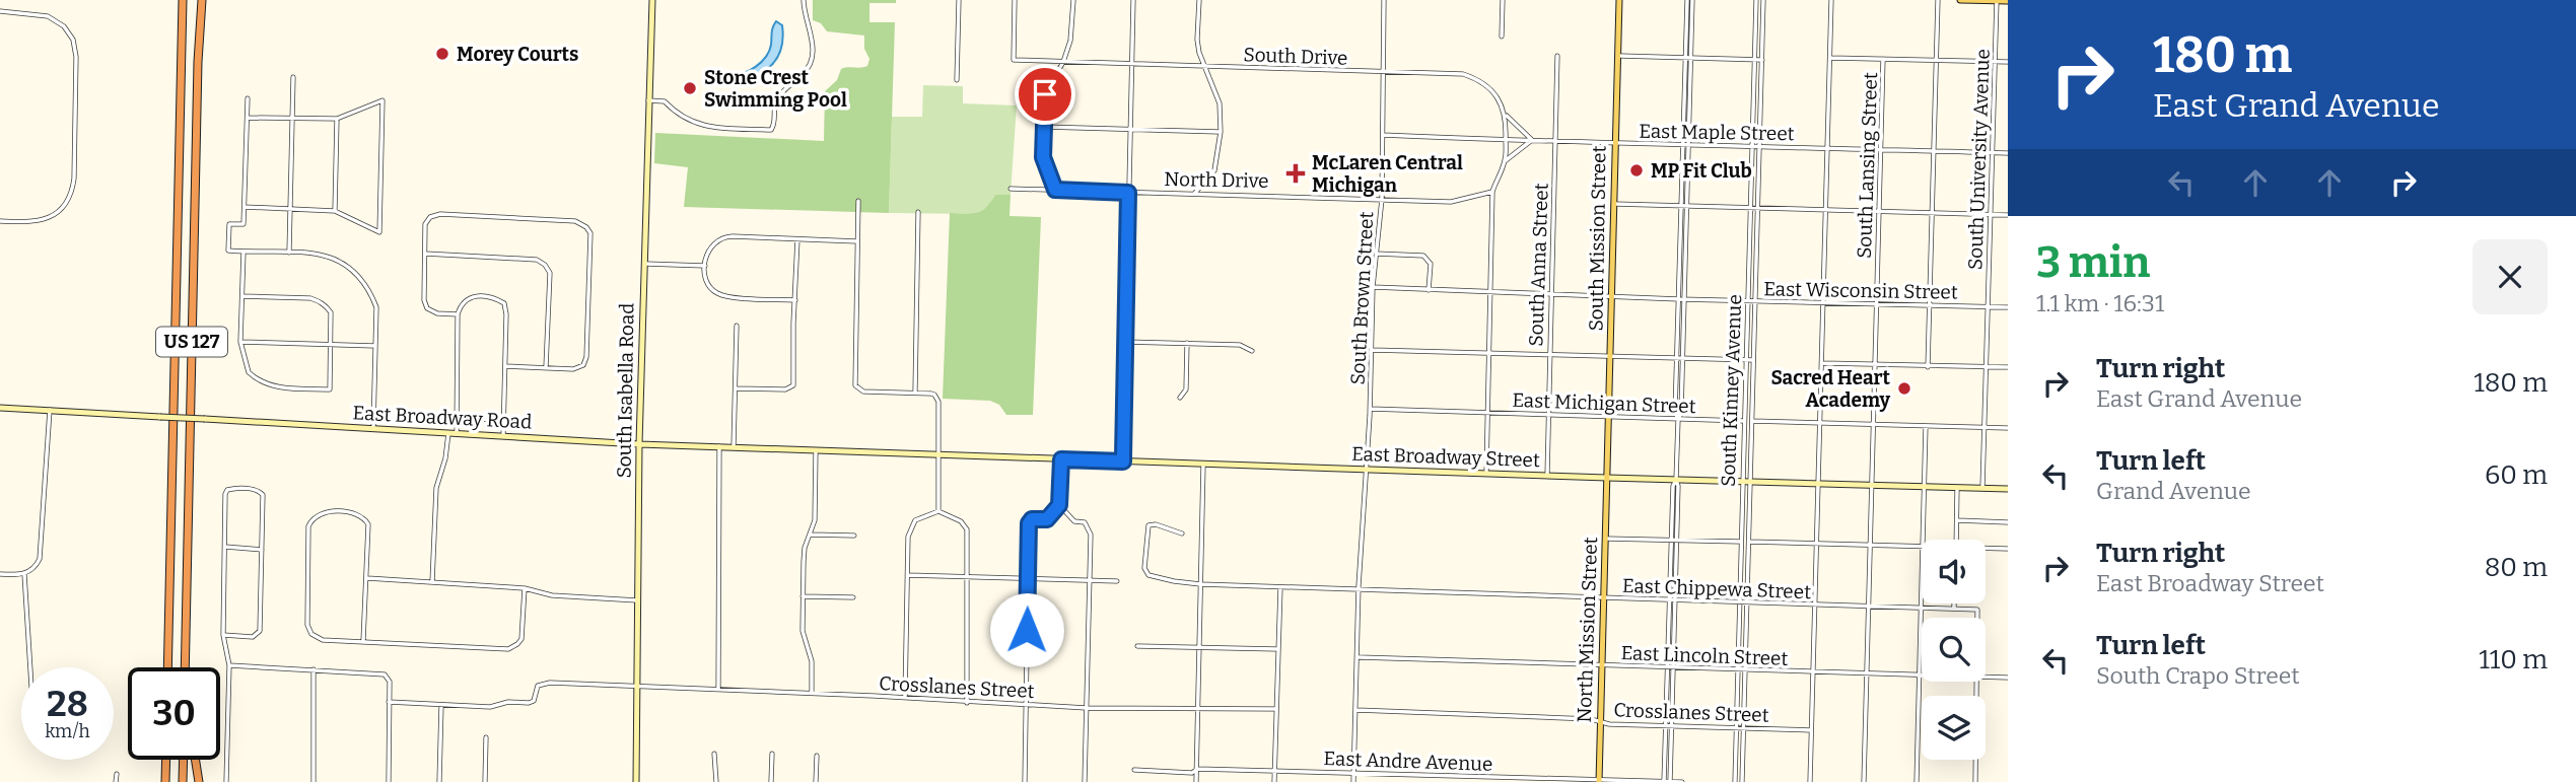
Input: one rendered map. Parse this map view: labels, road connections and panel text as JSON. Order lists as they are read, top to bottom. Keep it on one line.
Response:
{"streets":{"highway":["US 127"],"main road":["South Mission Street","North Mission Street"],"street":["South Drive","East Maple Street","South University Avenue","South Lansing Street","North Drive","South Anna Street","East Wisconsin Street","South Brown Street","South Isabella Road","South Kinney Avenue","East Michigan Street","East Broadway Road","East Broadway Street","East Chippewa Street","East Lincoln Street","Crosslanes Street","East Andre Avenue"]},"crossings":[["South Drive","East Maple Street"],["South Drive","South Brown Street"],["East Maple Street","South University Avenue"],["East Maple Street","South Lansing Street"],["East Maple Street","South Mission Street"],["East Maple Street","South Anna Street"],["East Maple Street","South Brown Street"],["East Maple Street","South Kinney Avenue"],["South University Avenue","East Wisconsin Street"],["South University Avenue","East Michigan Street"],["South University Avenue","East Broadway Street"],["South Lansing Street","East Wisconsin Street"],["South Lansing Street","East Michigan Street"],["South Lansing Street","East Broadway Street"],["South Lansing Street","East Chippewa Street"],["South Lansing Street","East Lincoln Street"],["North Drive","South Brown Street"],["South Mission Street","East Wisconsin Street"],["South Mission Street","East Michigan Street"],["South Mission Street","East Broadway Street"],["South Mission Street","North Mission Street"],["South Anna Street","East Wisconsin Street"],["South Anna Street","East Michigan Street"],["South Anna Street","East Broadway Street"],["East Wisconsin Street","South Brown Street"],["East Wisconsin Street","South Kinney Avenue"],["South Brown Street","East Michigan Street"],["South Brown Street","East Broadway Street"],["South Brown Street","East Chippewa Street"],["South Brown Street","East Lincoln Street"],["South Brown Street","Crosslanes Street"],["South Brown Street","East Andre Avenue"],["South Isabella Road","East Broadway Road"],["South Isabella Road","Crosslanes Street"],["South Kinney Avenue","East Michigan Street"],["South Kinney Avenue","East Broadway Street"],["South Kinney Avenue","East Chippewa Street"],["South Kinney Avenue","East Lincoln Street"],["South Kinney Avenue","Crosslanes Street"],["East Broadway Road","East Broadway Street"],["East Broadway Street","North Mission Street"],["East Chippewa Street","North Mission Street"],["North Mission Street","East Lincoln Street"],["North Mission Street","Crosslanes Street"],["North Mission Street","East Andre Avenue"]],"places":{"other":["Morey Courts","Stone Crest Swimming Pool","MP Fit Club","Sacred Heart Academy"],"health":["McLaren Central Michigan"]},"page":{"turn":["180 m","East Grand Avenue"],"heading":["3 min","1.1 km · 16:31"],"list":[{"name":"Turn right","note":"East Grand Avenue","value":"180 m"},{"name":"Turn left","note":"Grand Avenue","value":"60 m"},{"name":"Turn right","note":"East Broadway Street","value":"80 m"},{"name":"Turn left","note":"South Crapo Street","value":"110 m"}],"speed":"28 km/h","limit":"30"}}
